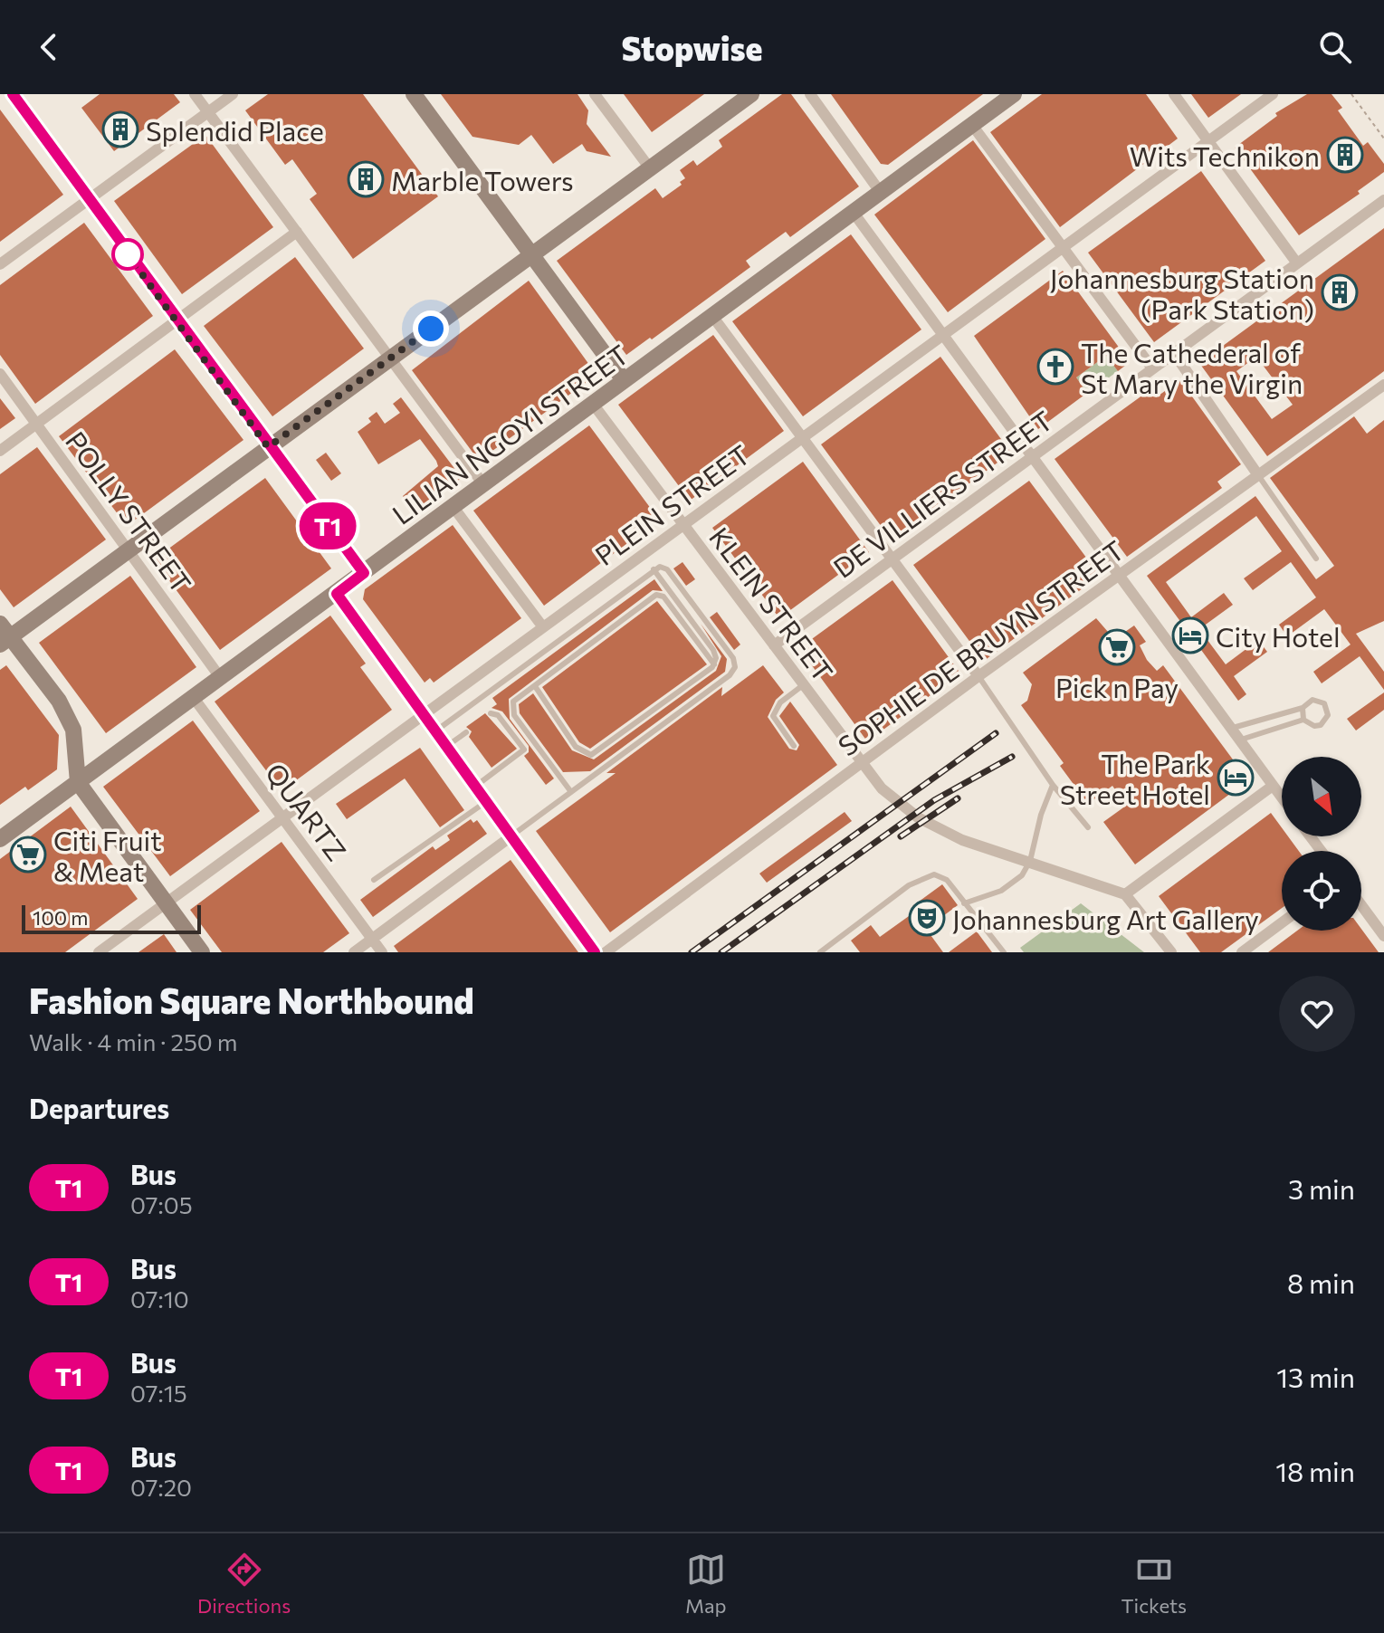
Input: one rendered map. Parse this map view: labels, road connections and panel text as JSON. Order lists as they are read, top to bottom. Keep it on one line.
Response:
{"streets":{"street":["LILIAN NGOYI STREET","DE VILLIERS STREET","PLEIN STREET","POLLY STREET","KLEIN STREET","SOPHIE DE BRUYN STREET","QUARTZ"]},"crossings":[["LILIAN NGOYI STREET","POLLY STREET"],["LILIAN NGOYI STREET","KLEIN STREET"],["LILIAN NGOYI STREET","QUARTZ"],["DE VILLIERS STREET","KLEIN STREET"],["PLEIN STREET","KLEIN STREET"],["PLEIN STREET","QUARTZ"],["KLEIN STREET","SOPHIE DE BRUYN STREET"]],"places":{"building":["Splendid Place","Wits Technikon","Marble Towers","Johannesburg Station (Park Station)"],"church":["The Cathederal of St Mary the Virgin"],"hotel":["City Hotel","The Park Street Hotel"],"supermarket":["Pick n Pay","Citi Fruit & Meat"],"theatre":["Johannesburg Art Gallery"]},"lines":["bus line T1"],"scale_bar":"100 m","north":"bottom right","page":{"header":"Stopwise","on_map":"T1","scale":"100 m","heading":[["Fashion Square Northbound","Walk · 4 min · 250 m"],"Departures"],"list":[{"mark":"T1","name":"Bus","note":"07:05","value":"3 min"},{"mark":"T1","name":"Bus","note":"07:10","value":"8 min"},{"mark":"T1","name":"Bus","note":"07:15","value":"13 min"},{"mark":"T1","name":"Bus","note":"07:20","value":"18 min"}],"tabs":["Directions","Map","Tickets"]}}
